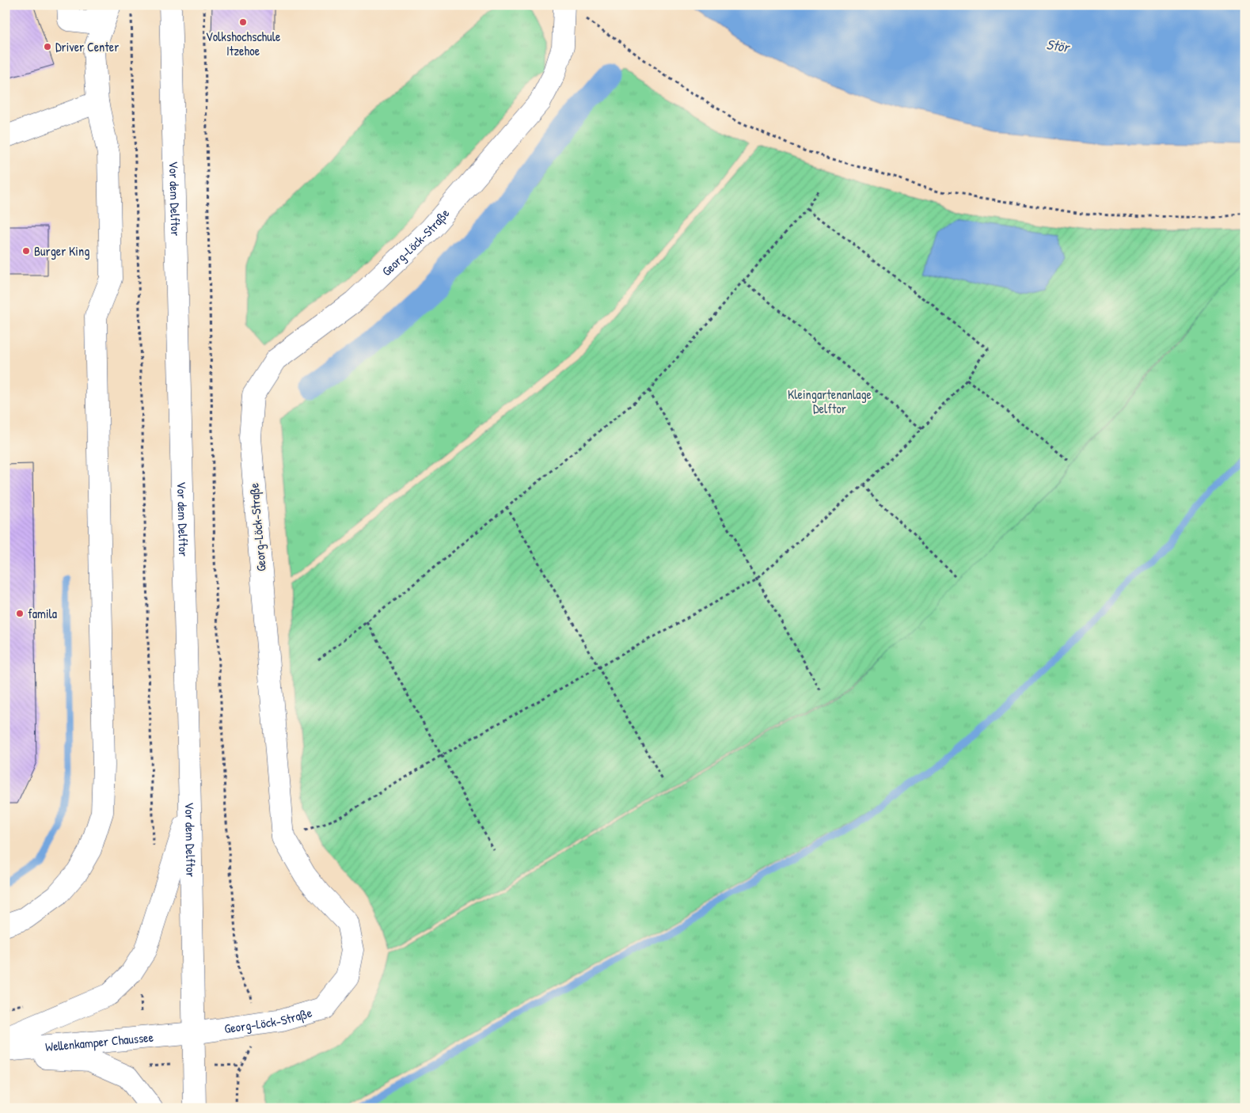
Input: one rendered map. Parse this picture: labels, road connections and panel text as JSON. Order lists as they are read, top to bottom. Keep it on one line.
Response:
{"streets":{"street":["Vor dem Delftor","Georg-Löck-Straße","Wellenkamper Chaussee"]},"crossings":[["Vor dem Delftor","Georg-Löck-Straße"],["Vor dem Delftor","Wellenkamper Chaussee"],["Georg-Löck-Straße","Wellenkamper Chaussee"]],"water":["Stör"],"parks":["Kleingartenanlage Delftor"],"places":["Volkshochschule Itzehoe","Driver Center","Burger King","famila"]}
